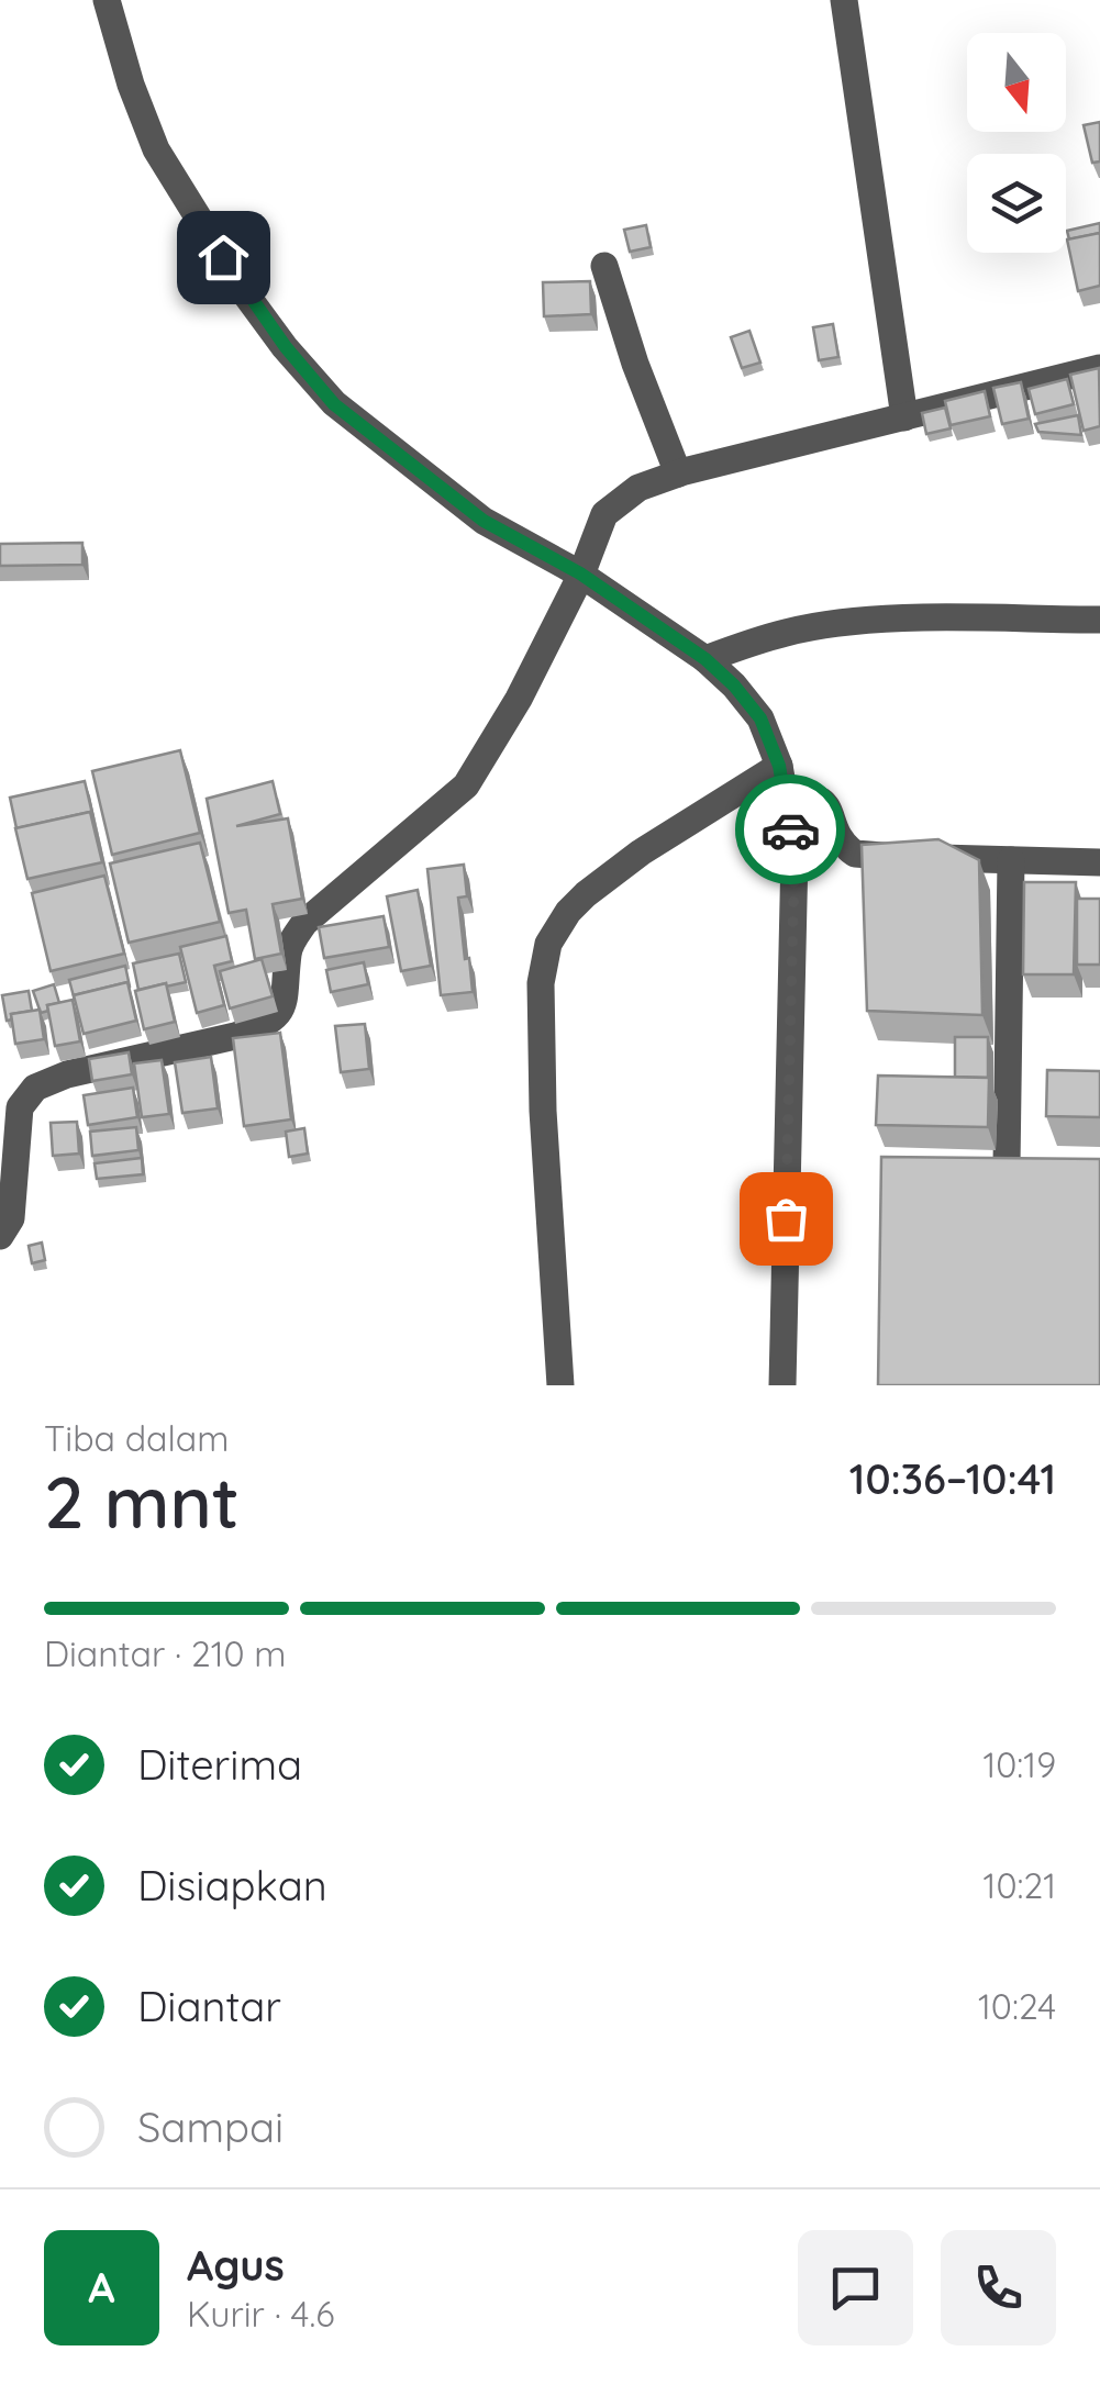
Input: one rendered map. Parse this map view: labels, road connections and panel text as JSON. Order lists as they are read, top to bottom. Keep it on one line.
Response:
{"north":"bottom","page":{"heading":["2 mnt","Tiba dalam","10:36–10:41"],"panel":["Agus","Kurir · 4.6"],"bar":"Diantar · 210 m","list":[["Diterima","10:19"],["Disiapkan","10:21"],["Diantar","10:24"],"Sampai"],"round":"A"}}
